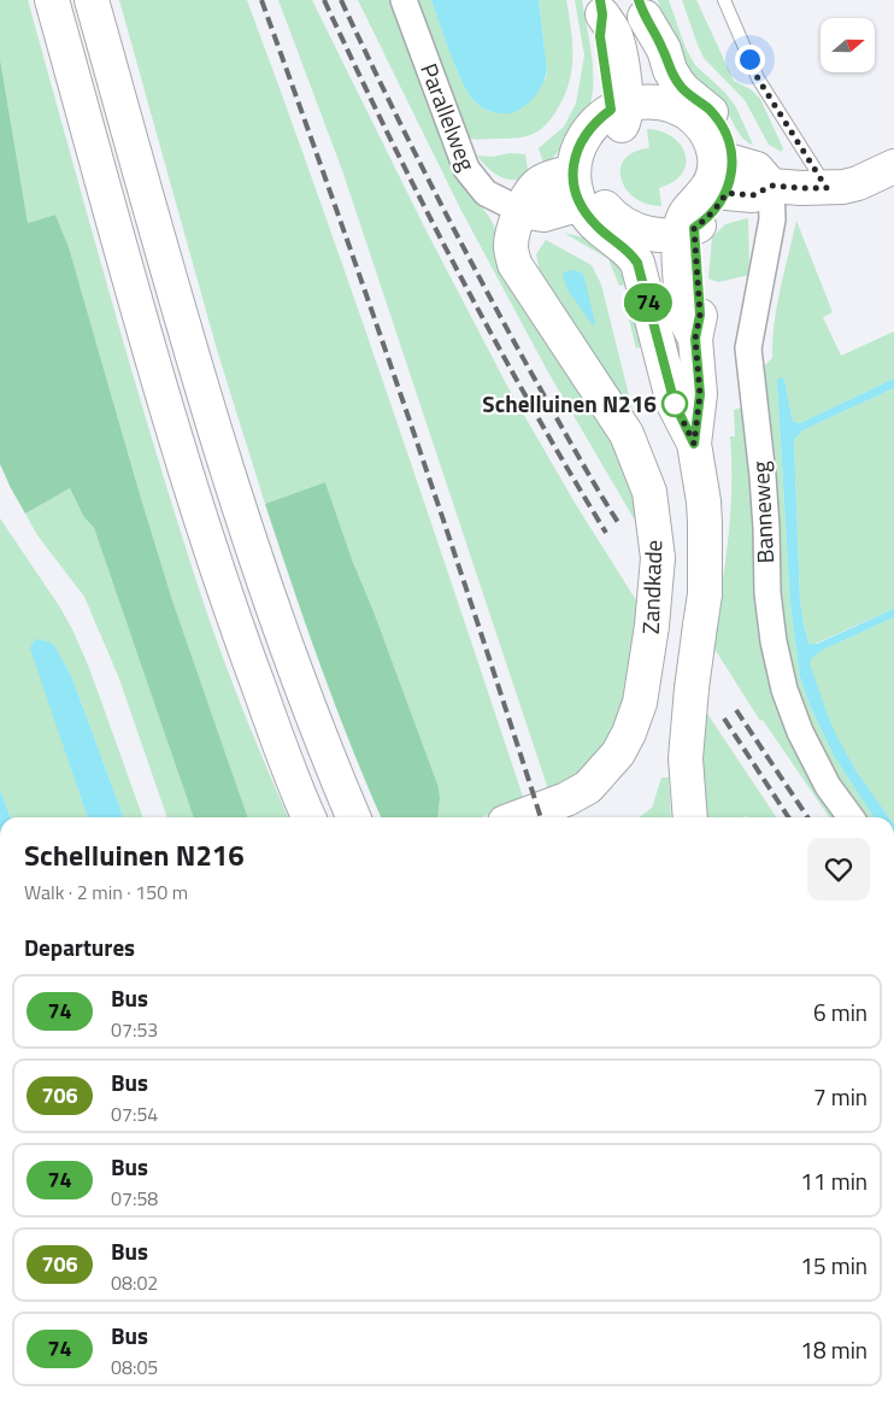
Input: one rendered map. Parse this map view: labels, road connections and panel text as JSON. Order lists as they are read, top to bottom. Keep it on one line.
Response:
{"streets":{"main road":["Zandkade"],"street":["Parallelweg","Banneweg"]},"crossings":[["Parallelweg","Zandkade"]],"places":["Schelluinen N216"],"lines":["bus line 74"],"north":"right","page":{"on_map":"74","heading":[["Schelluinen N216","Walk · 2 min · 150 m"],"Departures"],"list":[{"mark":"74","name":"Bus","note":"07:53","value":"6 min"},{"mark":"706","name":"Bus","note":"07:54","value":"7 min"},{"mark":"74","name":"Bus","note":"07:58","value":"11 min"},{"mark":"706","name":"Bus","note":"08:02","value":"15 min"},{"mark":"74","name":"Bus","note":"08:05","value":"18 min"}]}}
